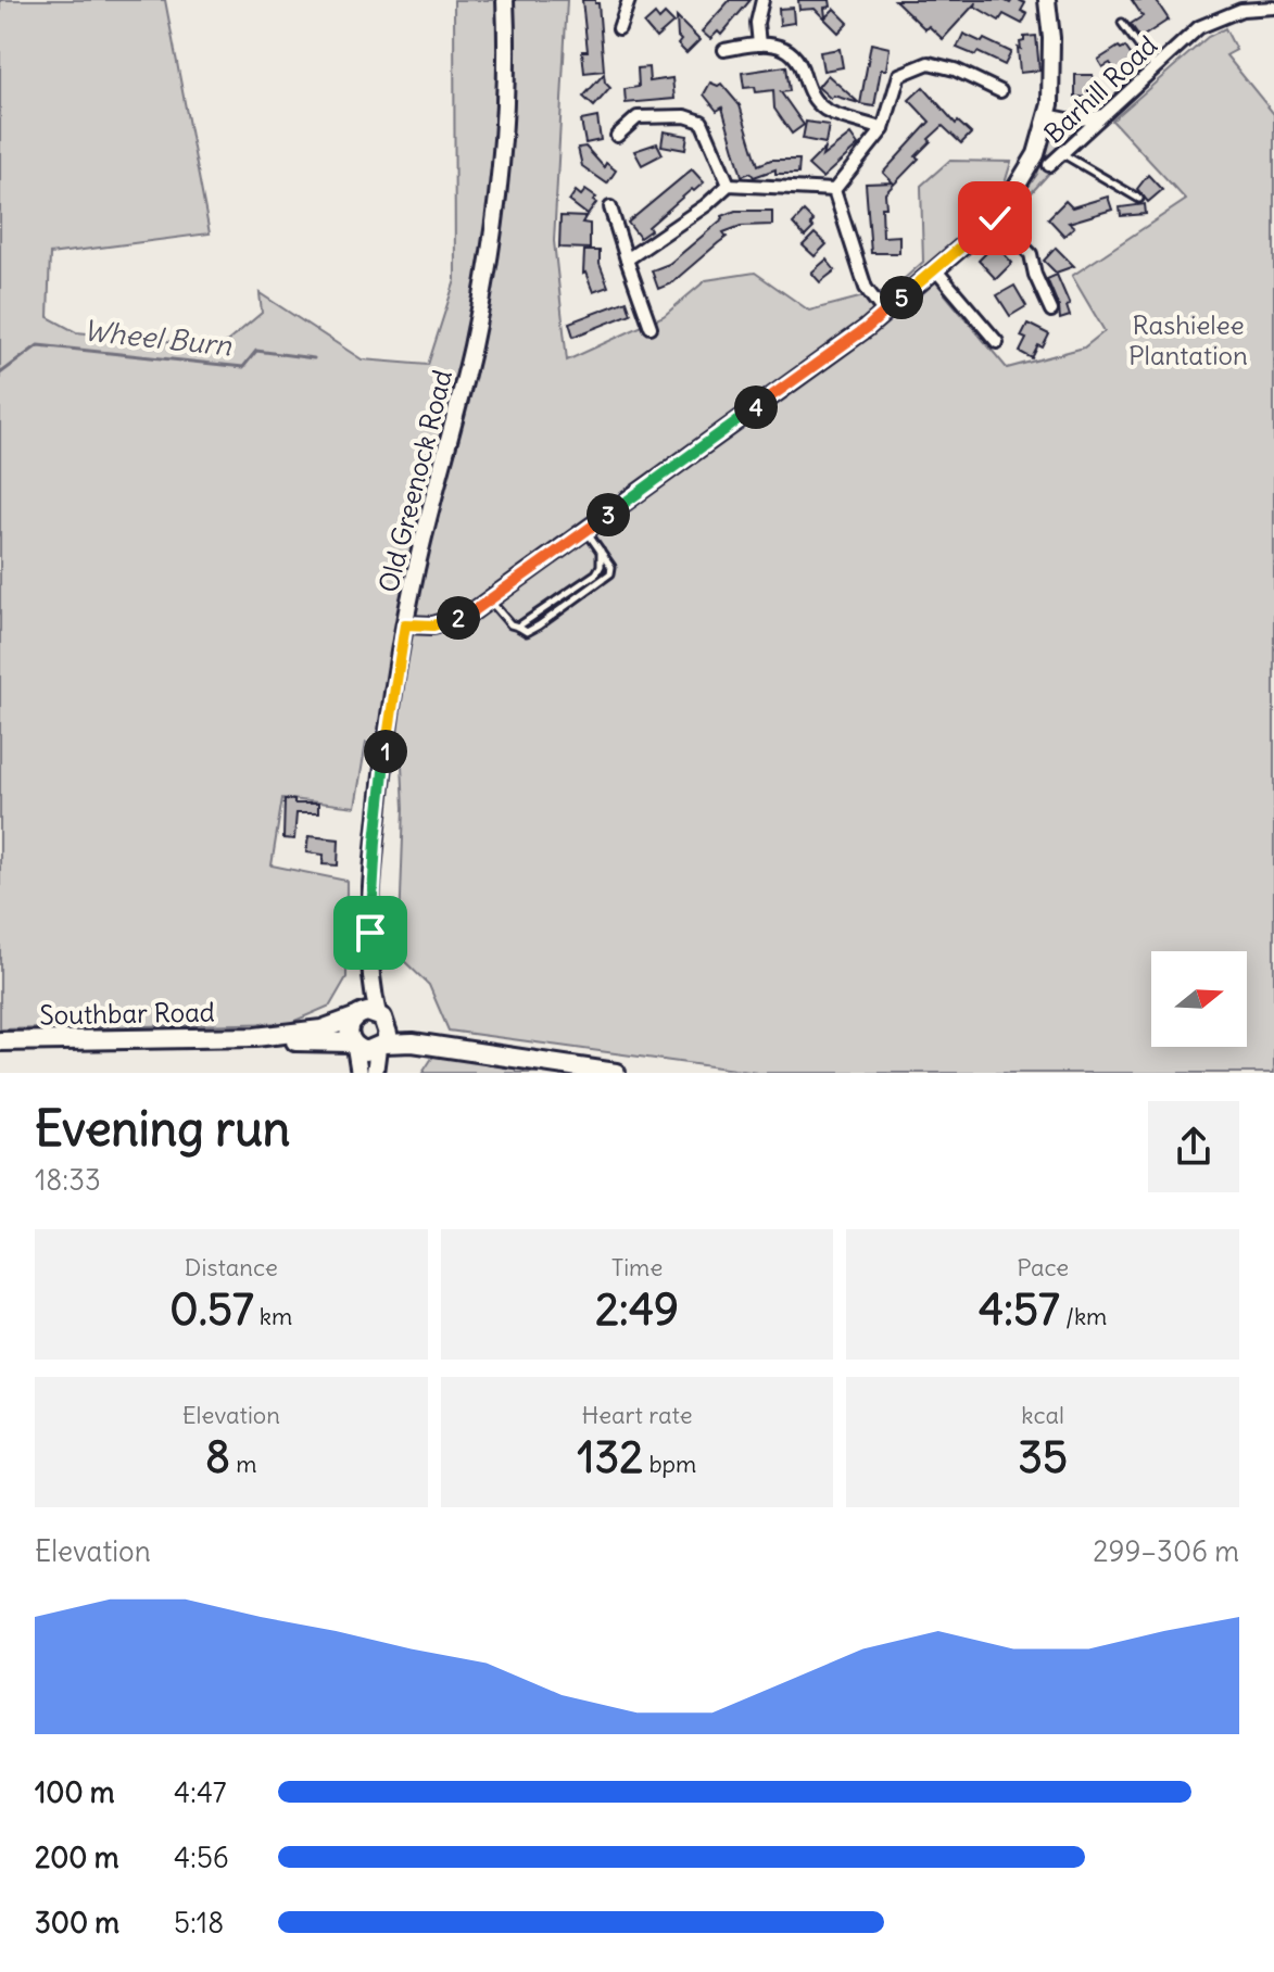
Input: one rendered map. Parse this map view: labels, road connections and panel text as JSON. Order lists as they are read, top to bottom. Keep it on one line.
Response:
{"streets":{"main road":["Southbar Road"],"street":["Barhill Road","Old Greenock Road"]},"crossings":[["Old Greenock Road","Southbar Road"]],"water":["Wheel Burn"],"parks":["Rashielee Plantation"],"north":"right","page":{"pins":["5","4","3","2","1"],"heading":["Evening run","18:33"],"stats":[["Distance","0.57 km"],["Time","2:49"],["Pace","4:57 /km"],["Elevation","8 m"],["Heart rate","132 bpm"],["kcal","35"]],"chart":["Elevation","299–306 m"],"list":[{"name":"100 m","note":"4:47"},{"name":"200 m","note":"4:56"},{"name":"300 m","note":"5:18"}]}}
